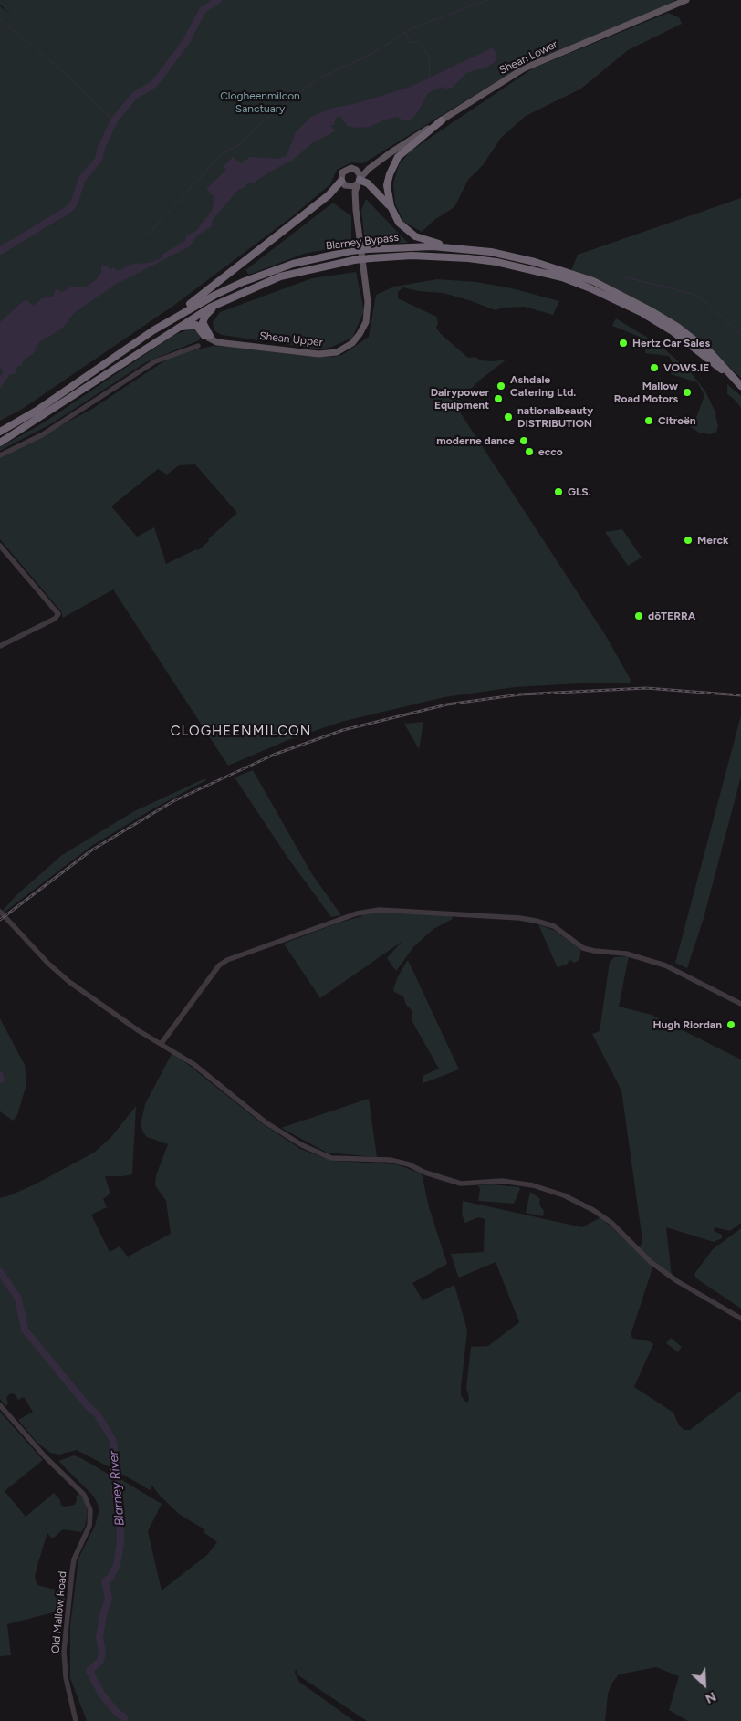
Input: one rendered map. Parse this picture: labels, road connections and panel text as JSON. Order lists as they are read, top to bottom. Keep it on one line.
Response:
{"streets":{"highway":["Blarney Bypass"],"main road":["Shean Lower","Shean Upper"],"street":["Old Mallow Road"]},"crossings":[["Shean Lower","Shean Upper"]],"districts":["CLOGHEENMILCON"],"water":["Blarney River"],"parks":["Clogheenmilcon Sanctuary"],"places":["Hertz Car Sales","VOWS.IE","Ashdale Catering Ltd.","Mallow Road Motors","Dairypower Equipment","nationalbeauty DISTRIBUTION","Citroën","moderne dance","ecco","GLS.","Merck","dōTERRA","Hugh Riordan"],"north":"bottom right"}
